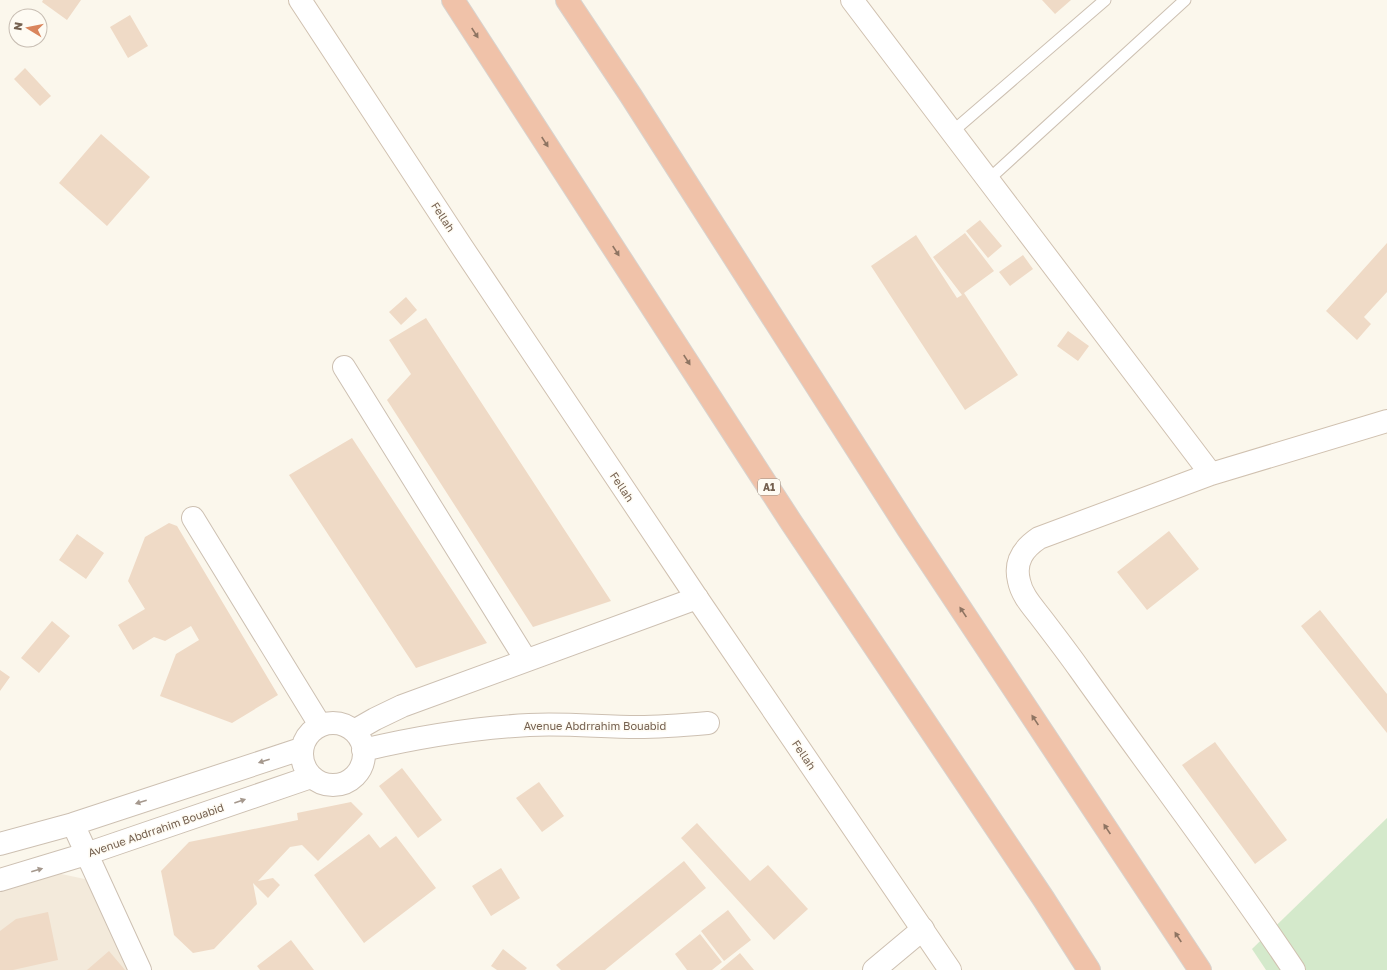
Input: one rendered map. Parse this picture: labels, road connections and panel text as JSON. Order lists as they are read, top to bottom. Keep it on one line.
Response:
{"streets":{"highway":["A1"],"street":["Fellah","Avenue Abdrrahim Bouabid"]},"north":"left"}
